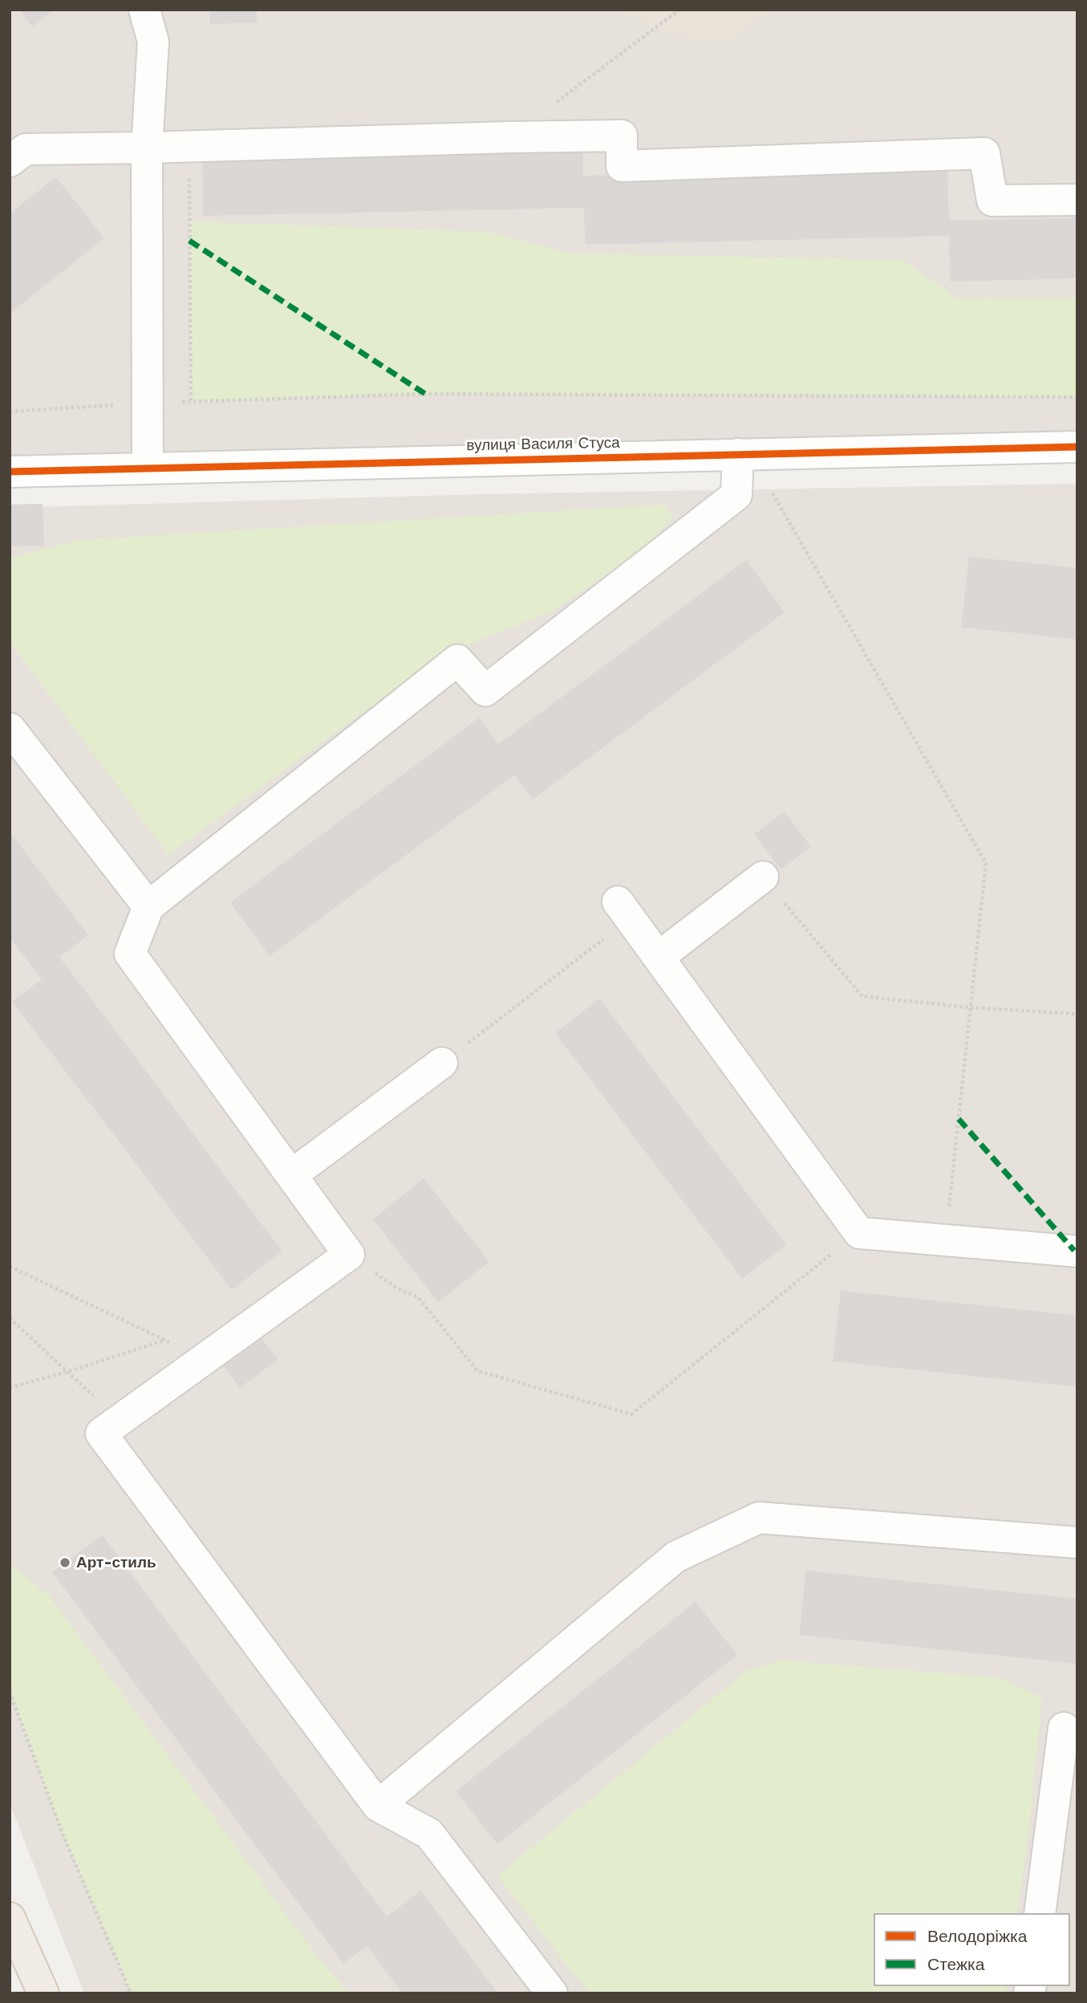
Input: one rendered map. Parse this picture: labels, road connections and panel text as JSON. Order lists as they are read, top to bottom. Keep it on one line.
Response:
{"streets":{"street":["вулиця Василя Стуса"]},"places":["Арт-стиль"],"legend":["Велодоріжка","Стежка"]}
